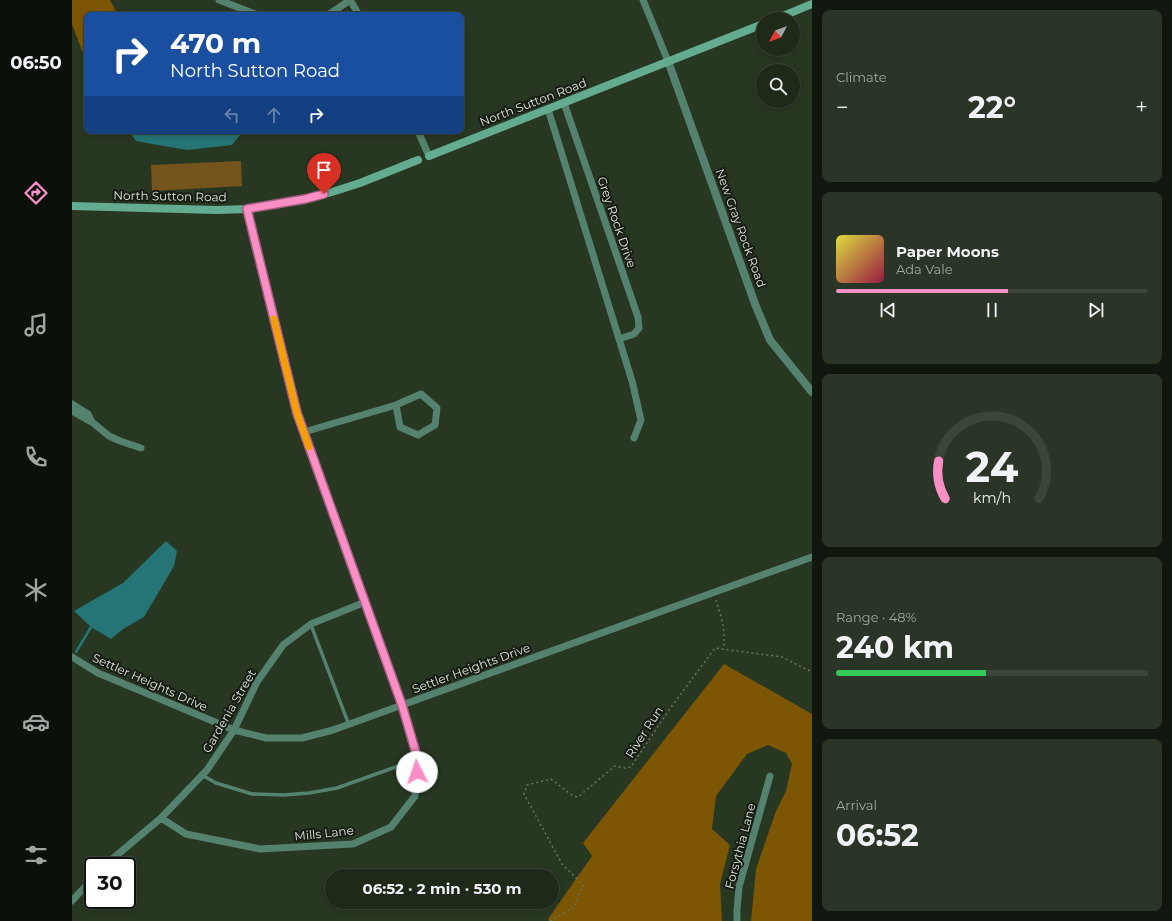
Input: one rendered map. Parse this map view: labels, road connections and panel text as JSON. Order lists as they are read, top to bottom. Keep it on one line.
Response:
{"streets":{"main road":["North Sutton Road"],"street":["Grey Rock Drive","New Gray Rock Road","Settler Heights Drive","Gardenia Street","Mills Lane","Forsythia Lane"],"path":["River Run"]},"crossings":[["North Sutton Road","Grey Rock Drive"],["North Sutton Road","New Gray Rock Road"],["North Sutton Road","Mills Lane"],["Settler Heights Drive","Gardenia Street"],["Settler Heights Drive","Mills Lane"],["Gardenia Street","Mills Lane"]],"north":"bottom left","page":{"tabs":"06:50","tile":["Climate",["Range · 48%","240 km"],["Arrival","06:52"]],"turn":["470 m","North Sutton Road"],"heat":["−","22°","+"],"song":["Paper Moons","Ada Vale"],"limit":"30","trip":"06:52 · 2 min · 530 m","gauge":["24","km/h"]}}
